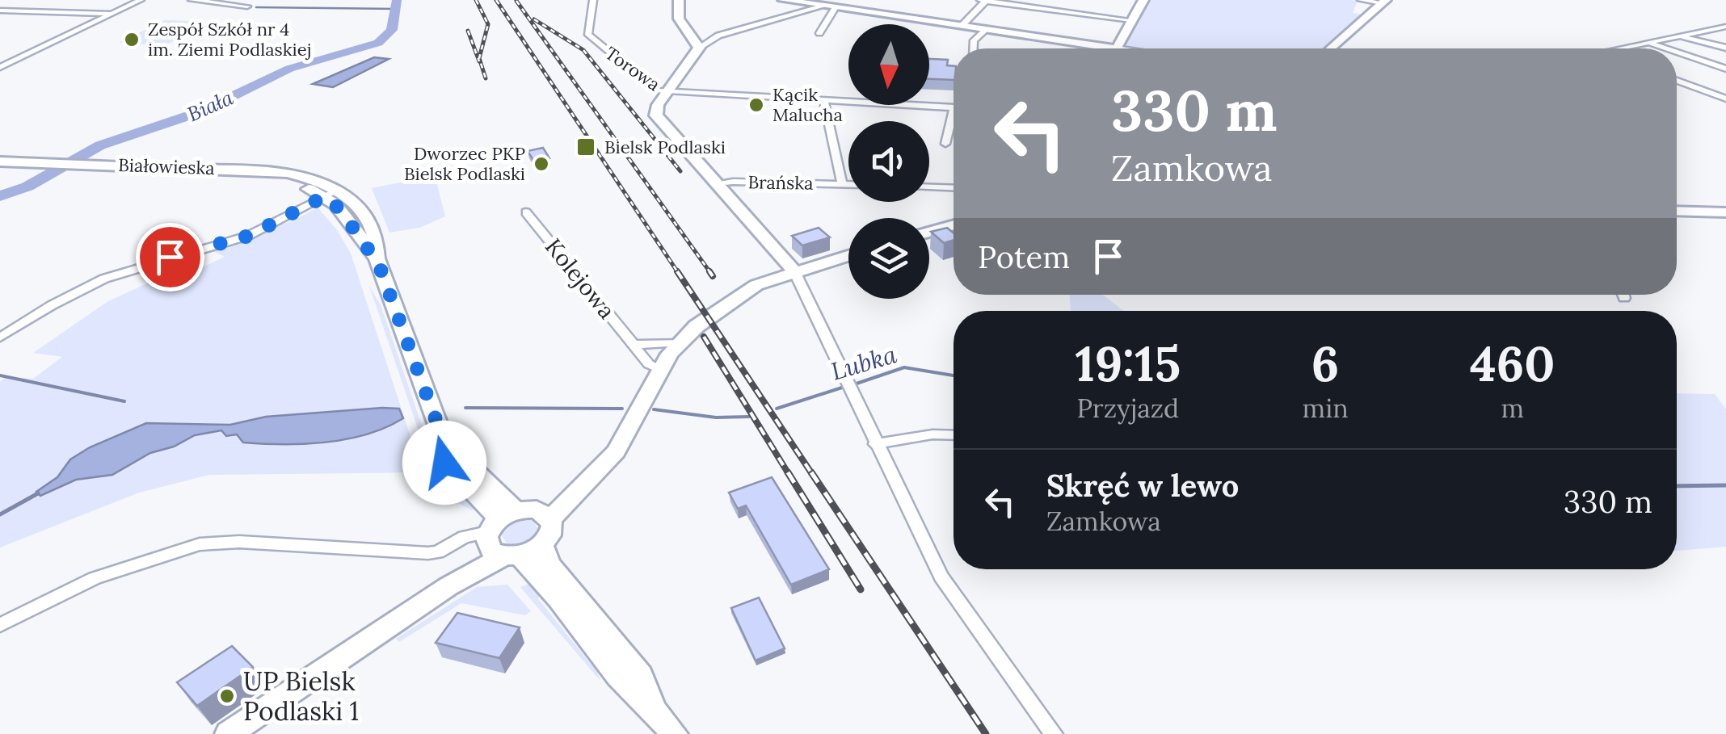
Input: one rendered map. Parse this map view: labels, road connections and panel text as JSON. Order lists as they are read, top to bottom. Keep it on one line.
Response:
{"streets":{"main road":["Białowieska"],"street":["Torowa","Brańska","Kolejowa"]},"water":["Biała","Lubka"],"places":{"other":["Zespół Szkół nr 4 im. Ziemi Podlaskiej","Kącik Malucha","Dworzec PKP Bielsk Podlaski","UP Bielsk Podlaski 1"],"transit":["Bielsk Podlaski"]},"north":"bottom","page":{"turn":["330 m","Zamkowa"],"then":"Potem","eta":["19:15","Przyjazd","6","min","460","m"],"list":[{"name":"Skręć w lewo","note":"Zamkowa","value":"330 m"}]}}
